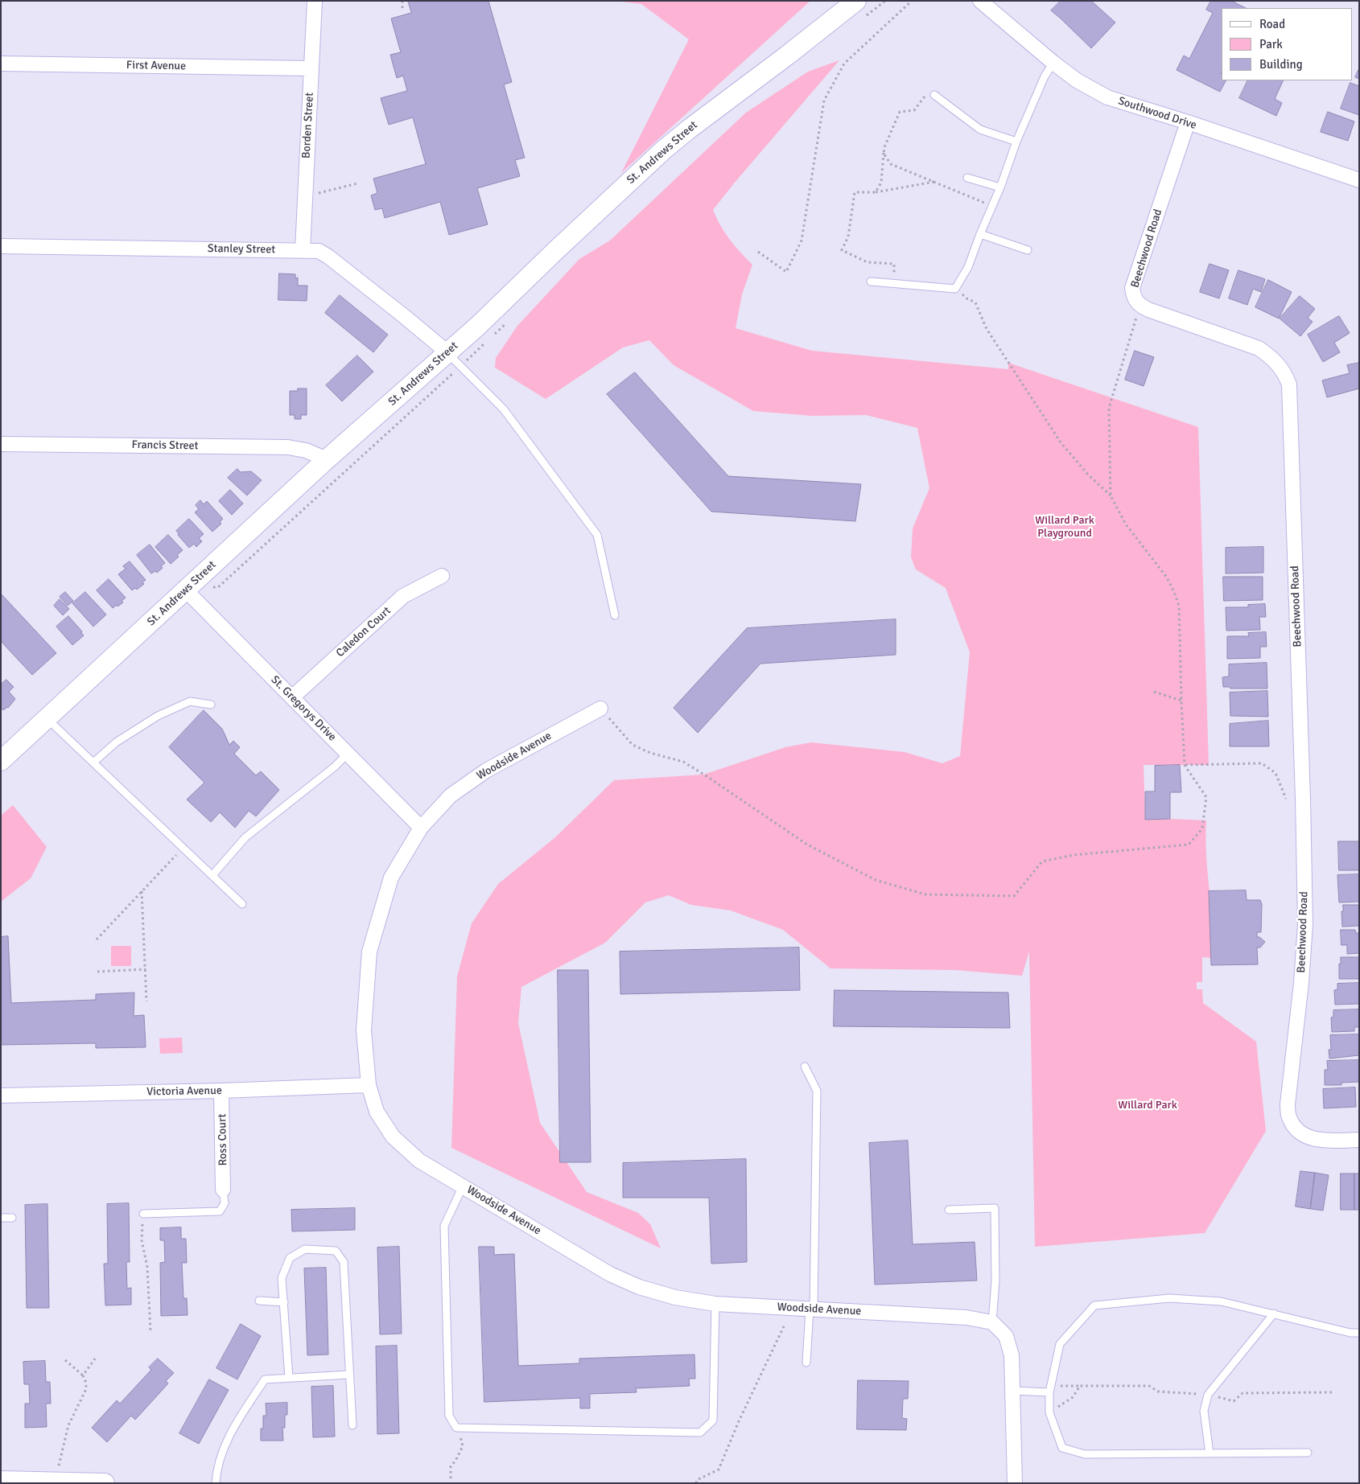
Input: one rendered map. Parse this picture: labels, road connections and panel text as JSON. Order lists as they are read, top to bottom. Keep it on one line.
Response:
{"streets":{"main road":["St. Andrews Street"],"street":["First Avenue","Southwood Drive","Borden Street","Beechwood Road","Stanley Street","Francis Street","Caledon Court","St. Gregorys Drive","Woodside Avenue","Victoria Avenue","Ross Court"]},"crossings":[["First Avenue","Borden Street"],["Southwood Drive","Beechwood Road"],["Borden Street","Stanley Street"],["St. Andrews Street","Stanley Street"],["St. Andrews Street","Francis Street"],["St. Andrews Street","St. Gregorys Drive"],["Caledon Court","St. Gregorys Drive"],["St. Gregorys Drive","Woodside Avenue"],["Woodside Avenue","Victoria Avenue"],["Victoria Avenue","Ross Court"]],"parks":["Willard Park Playground","Willard Park"],"legend":["Road","Park","Building"]}
